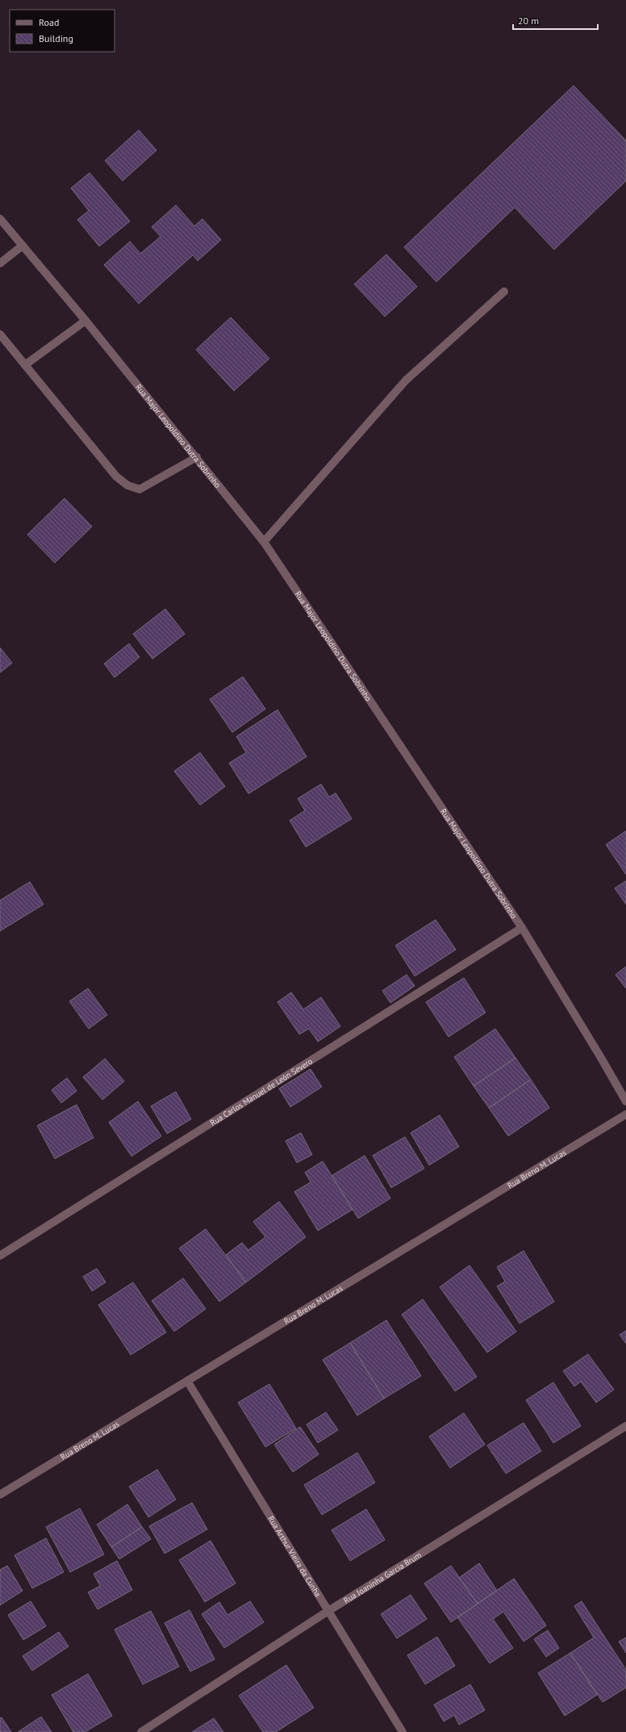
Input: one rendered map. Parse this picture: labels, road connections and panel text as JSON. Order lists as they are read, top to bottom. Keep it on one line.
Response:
{"streets":{"street":["Rua Major Leopoldino Dutra Sobrinho","Rua Carlos Manuel de León Severo","Rua Breno M. Lucas","Rua Arthur Vieira da Cunha","Rua Joaninha Garcia Brum"]},"crossings":[["Rua Major Leopoldino Dutra Sobrinho","Rua Carlos Manuel de León Severo"],["Rua Breno M. Lucas","Rua Arthur Vieira da Cunha"],["Rua Arthur Vieira da Cunha","Rua Joaninha Garcia Brum"]],"legend":["Road","Building"],"scale_bar":"20 m"}
